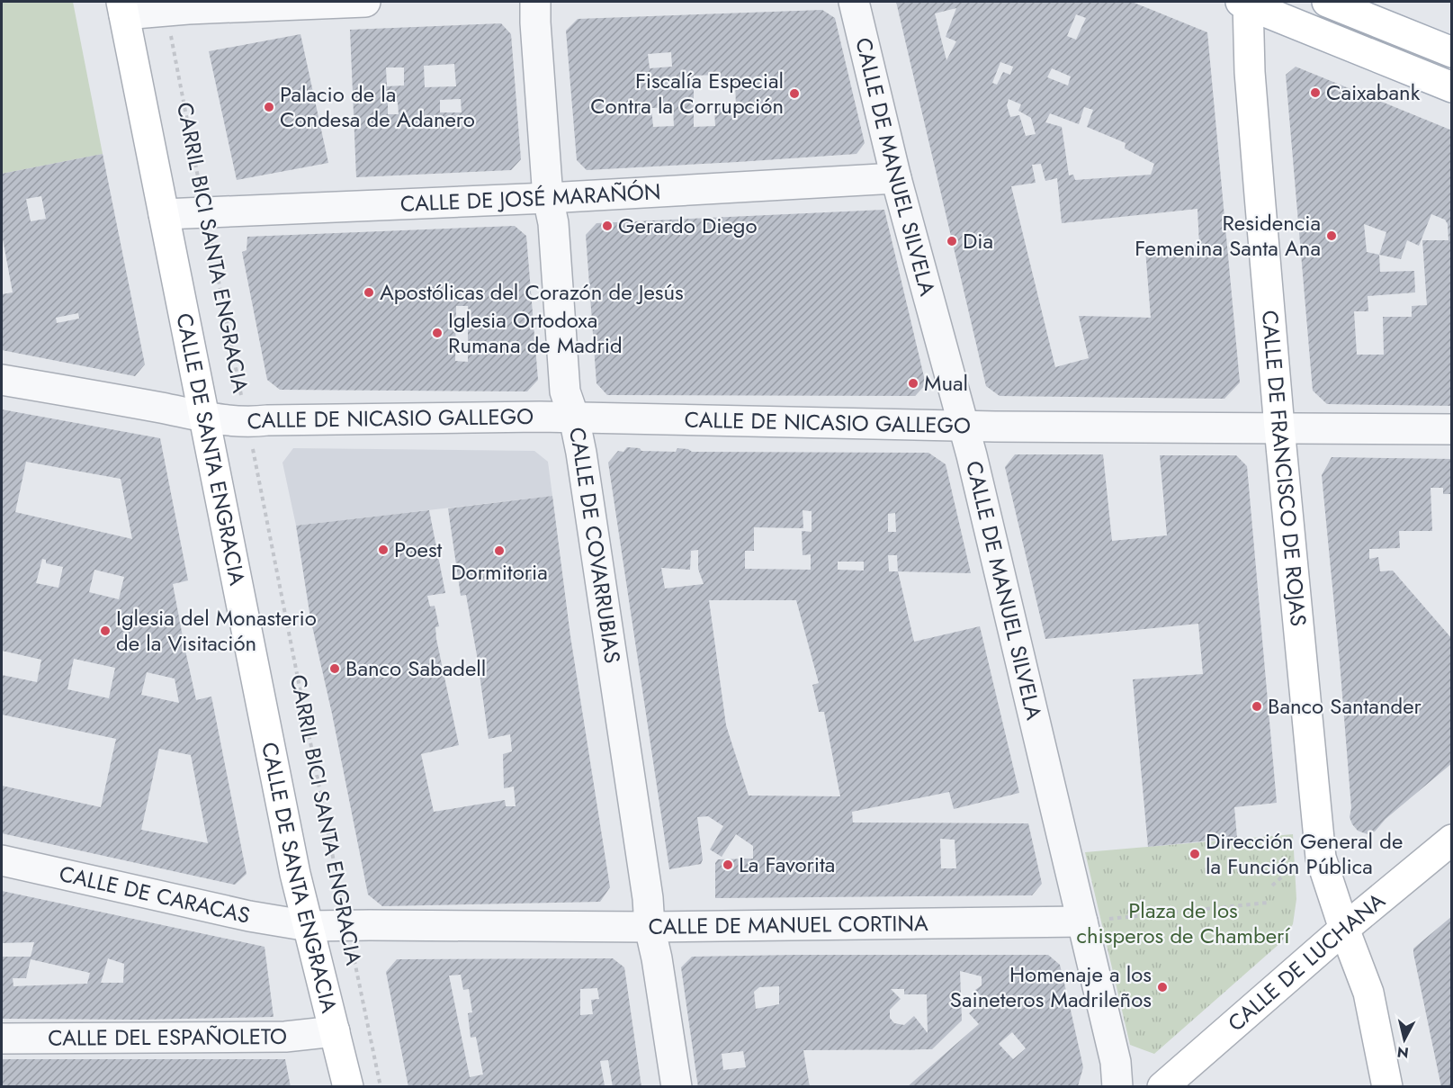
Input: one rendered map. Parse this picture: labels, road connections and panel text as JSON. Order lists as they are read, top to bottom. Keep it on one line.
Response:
{"streets":{"street":["CALLE DE MANUEL SILVELA","CALLE DE JOSÉ MARAÑÓN","CALLE DE NICASIO GALLEGO","CALLE DE SANTA ENGRACIA","CALLE DE FRANCISCO DE ROJAS","CALLE DE COVARRUBIAS","CALLE DE CARACAS","CALLE DE MANUEL CORTINA","CALLE DE LUCHANA","CALLE DEL ESPAÑOLETO"],"path":["CARRIL BICI SANTA ENGRACIA"]},"crossings":[["CALLE DE MANUEL SILVELA","CALLE DE JOSÉ MARAÑÓN"],["CALLE DE MANUEL SILVELA","CALLE DE NICASIO GALLEGO"],["CALLE DE MANUEL SILVELA","CALLE DE MANUEL CORTINA"],["CALLE DE JOSÉ MARAÑÓN","CARRIL BICI SANTA ENGRACIA"],["CALLE DE JOSÉ MARAÑÓN","CALLE DE SANTA ENGRACIA"],["CALLE DE JOSÉ MARAÑÓN","CALLE DE COVARRUBIAS"],["CARRIL BICI SANTA ENGRACIA","CALLE DE NICASIO GALLEGO"],["CARRIL BICI SANTA ENGRACIA","CALLE DE MANUEL CORTINA"],["CALLE DE NICASIO GALLEGO","CALLE DE SANTA ENGRACIA"],["CALLE DE NICASIO GALLEGO","CALLE DE FRANCISCO DE ROJAS"],["CALLE DE NICASIO GALLEGO","CALLE DE COVARRUBIAS"],["CALLE DE SANTA ENGRACIA","CALLE DE CARACAS"],["CALLE DE SANTA ENGRACIA","CALLE DE MANUEL CORTINA"],["CALLE DE SANTA ENGRACIA","CALLE DEL ESPAÑOLETO"],["CALLE DE FRANCISCO DE ROJAS","CALLE DE LUCHANA"],["CALLE DE COVARRUBIAS","CALLE DE MANUEL CORTINA"],["CALLE DE CARACAS","CALLE DE MANUEL CORTINA"]],"parks":["Plaza de los chisperos de Chamberí"],"places":["Caixabank","Fiscalía Especial Contra la Corrupción","Palacio de la Condesa de Adanero","Gerardo Diego","Residencia Femenina Santa Ana","Dia","Apostólicas del Corazón de Jesús","Iglesia Ortodoxa Rumana de Madrid","Mual","Poest","Dormitoria","Iglesia del Monasterio de la Visitación","Banco Sabadell","Banco Santander","Dirección General de la Función Pública","La Favorita","Homenaje a los Saineteros Madrileños"],"north":"bottom"}
